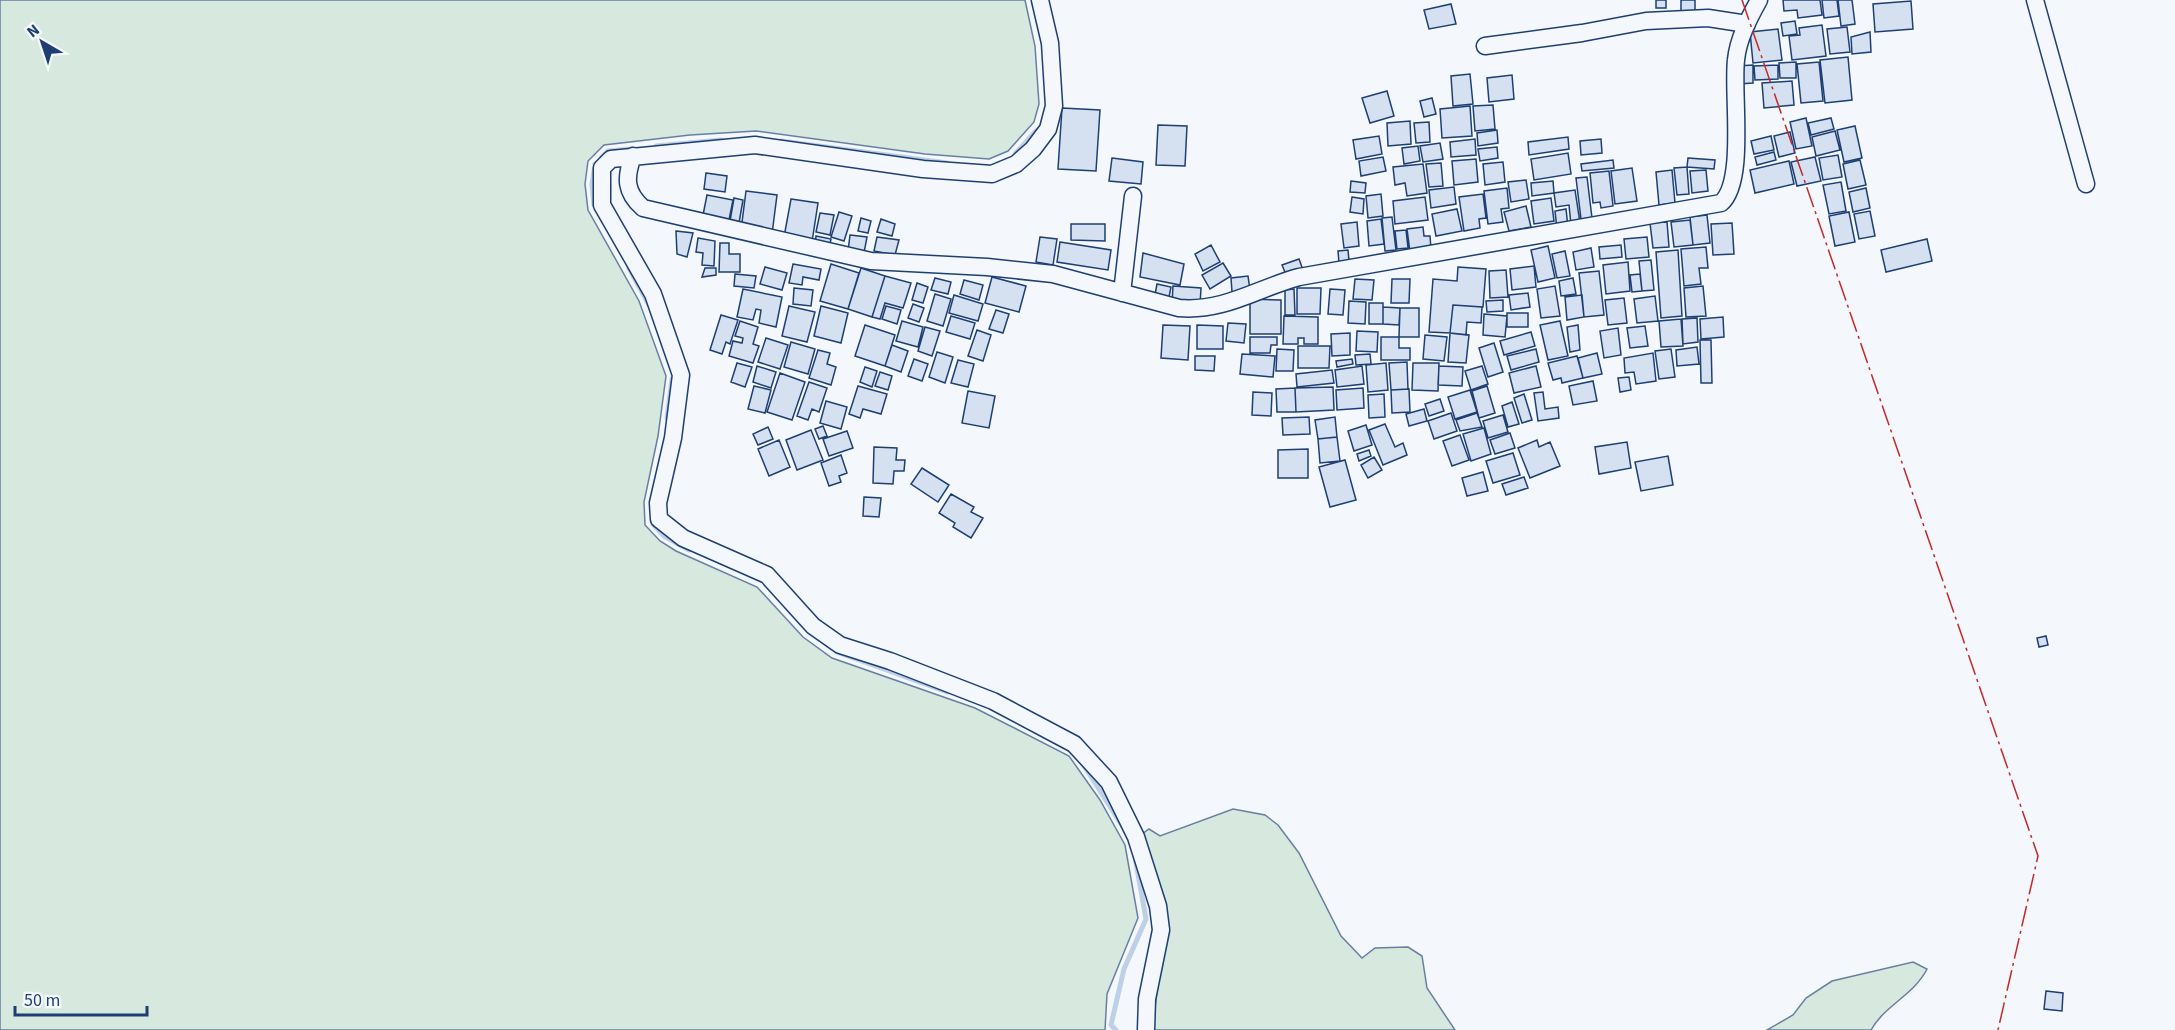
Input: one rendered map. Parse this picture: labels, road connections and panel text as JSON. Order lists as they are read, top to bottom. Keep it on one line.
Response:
{"scale_bar":"50 m","north":"top left"}
